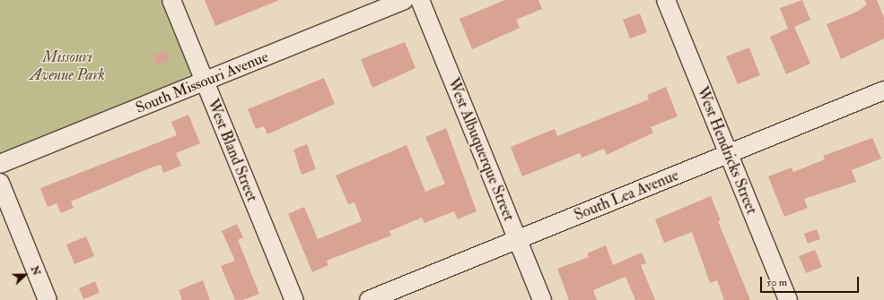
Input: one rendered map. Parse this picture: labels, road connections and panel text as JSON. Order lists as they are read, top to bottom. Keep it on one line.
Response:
{"streets":{"street":["South Missouri Avenue","West Albuquerque Street","West Bland Street","West Hendricks Street","South Lea Avenue"]},"crossings":[["South Missouri Avenue","West Bland Street"],["West Albuquerque Street","South Lea Avenue"],["West Hendricks Street","South Lea Avenue"]],"parks":["Missouri Avenue Park"],"scale_bar":"50 m","north":"right"}
